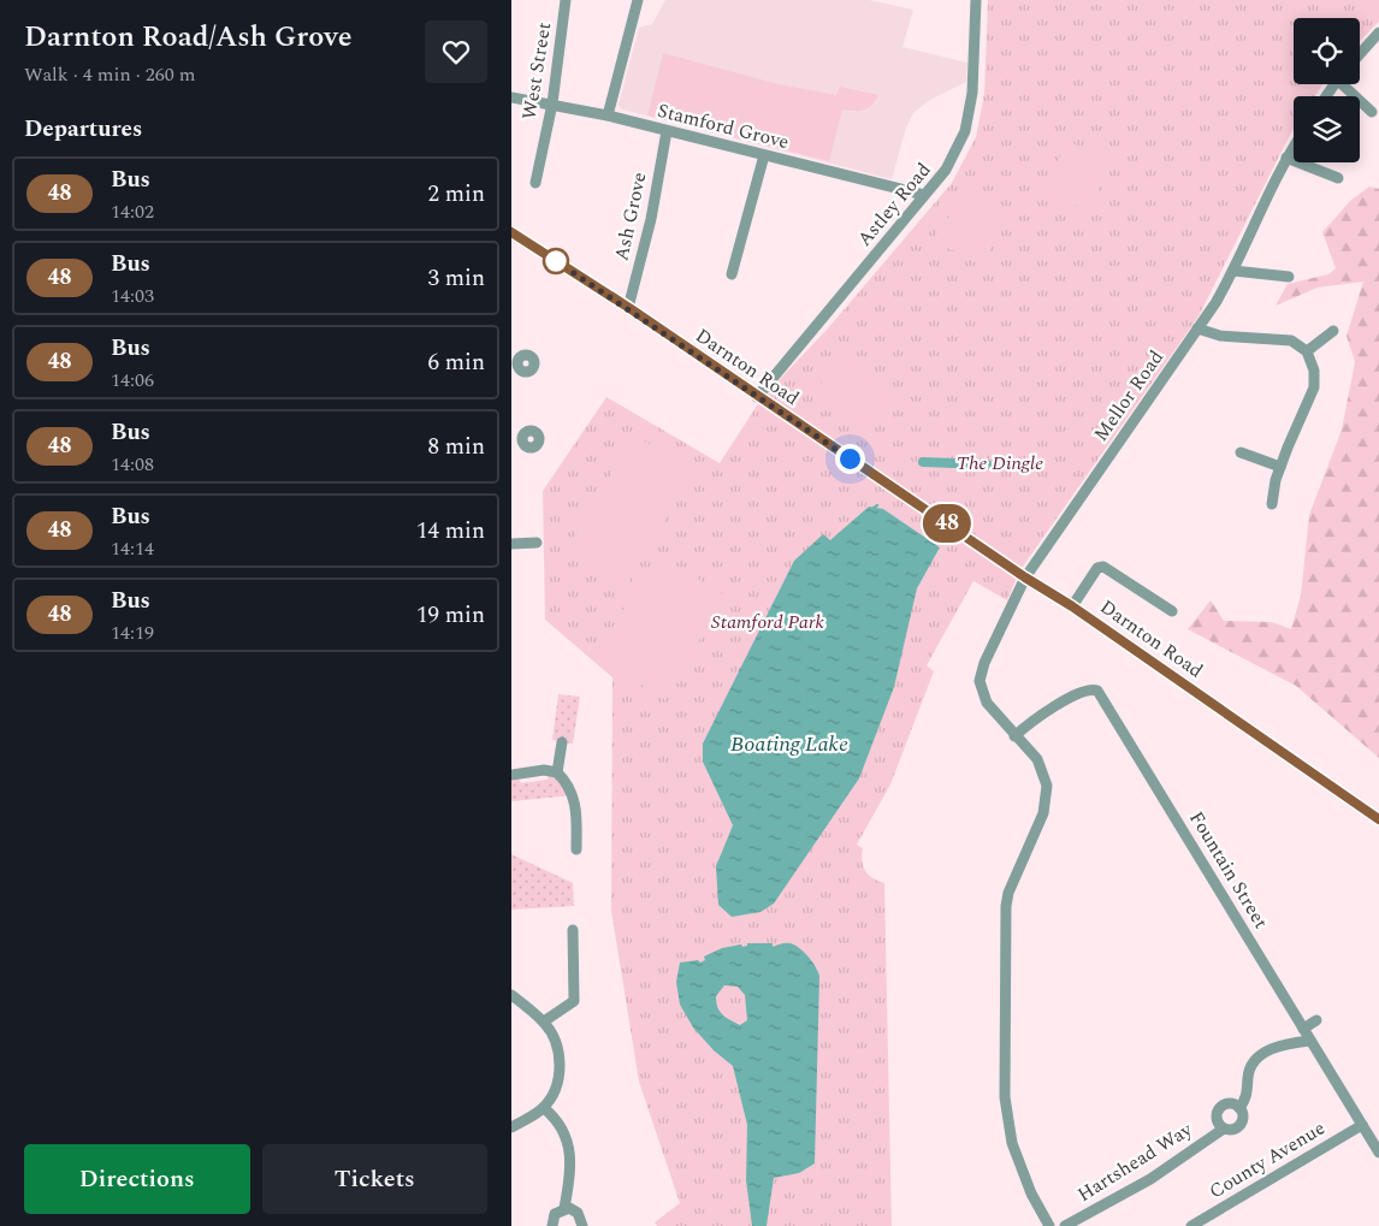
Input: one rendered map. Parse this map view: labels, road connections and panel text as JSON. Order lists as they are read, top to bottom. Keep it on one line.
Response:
{"streets":{"street":["West Street","Stamford Grove","Astley Road","Ash Grove","Darnton Road","Mellor Road","Fountain Street","County Avenue","Hartshead Way"]},"crossings":[["West Street","Stamford Grove"],["Stamford Grove","Astley Road"],["Stamford Grove","Ash Grove"],["Astley Road","Darnton Road"],["Ash Grove","Darnton Road"],["Darnton Road","Mellor Road"],["Mellor Road","Fountain Street"],["Fountain Street","County Avenue"]],"water":["Boating Lake"],"parks":["The Dingle","Stamford Park"],"lines":["bus line 48"],"page":{"heading":[["Darnton Road/Ash Grove","Walk · 4 min · 260 m"],"Departures"],"on_map":"48","list":[{"mark":"48","name":"Bus","note":"14:02","value":"2 min"},{"mark":"48","name":"Bus","note":"14:03","value":"3 min"},{"mark":"48","name":"Bus","note":"14:06","value":"6 min"},{"mark":"48","name":"Bus","note":"14:08","value":"8 min"},{"mark":"48","name":"Bus","note":"14:14","value":"14 min"},{"mark":"48","name":"Bus","note":"14:19","value":"19 min"}],"buttons":["Directions","Tickets"]}}
